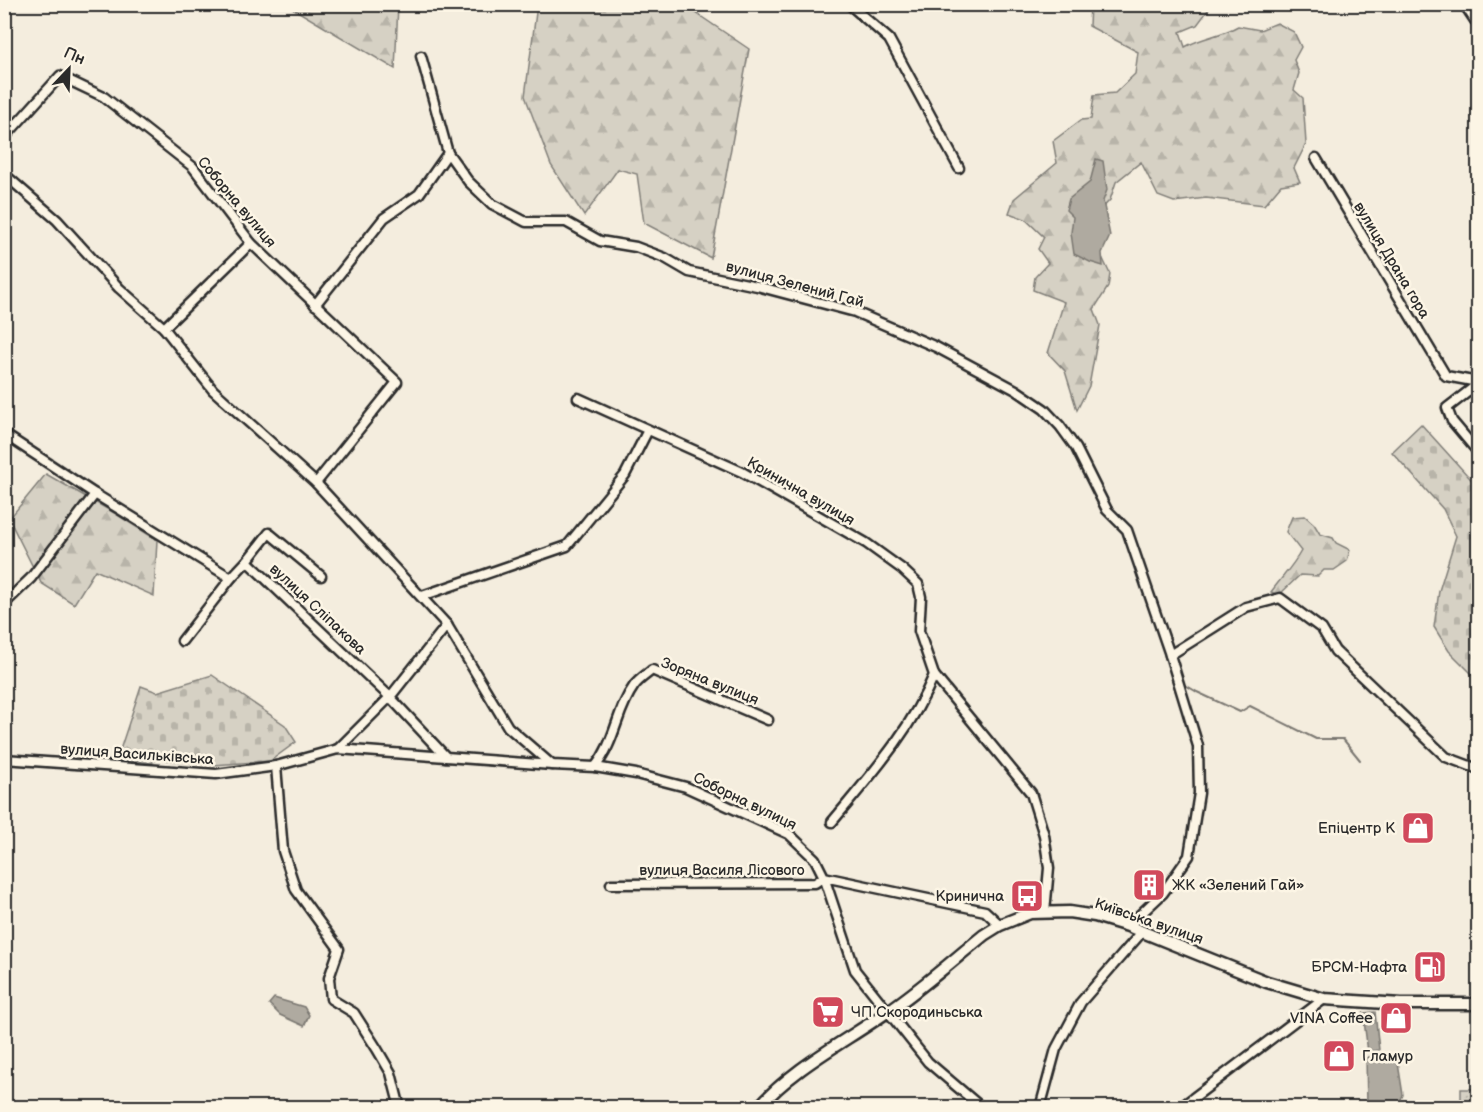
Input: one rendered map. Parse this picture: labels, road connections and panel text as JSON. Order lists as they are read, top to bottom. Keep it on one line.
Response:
{"streets":{"main road":["Київська вулиця"],"street":["Соборна вулиця","вулиця Драна гора","вулиця Зелений Гай","Кринична вулиця","вулиця Сліпакова","Зоряна вулиця","вулиця Васильківська","вулиця Василя Лісового"]},"crossings":[["Соборна вулиця","Зоряна вулиця"],["Соборна вулиця","вулиця Василя Лісового"],["вулиця Зелений Гай","Київська вулиця"],["Кринична вулиця","Київська вулиця"],["вулиця Василя Лісового","Київська вулиця"]],"places":{"shop":["Епіцентр К","VINA Coffee","Гламур"],"building":["ЖК «Зелений Гай»"],"bus stop":["Кринична"],"fuel station":["БРСМ-Нафта"],"supermarket":["ЧП Скородиньська"]},"north":"top right"}
